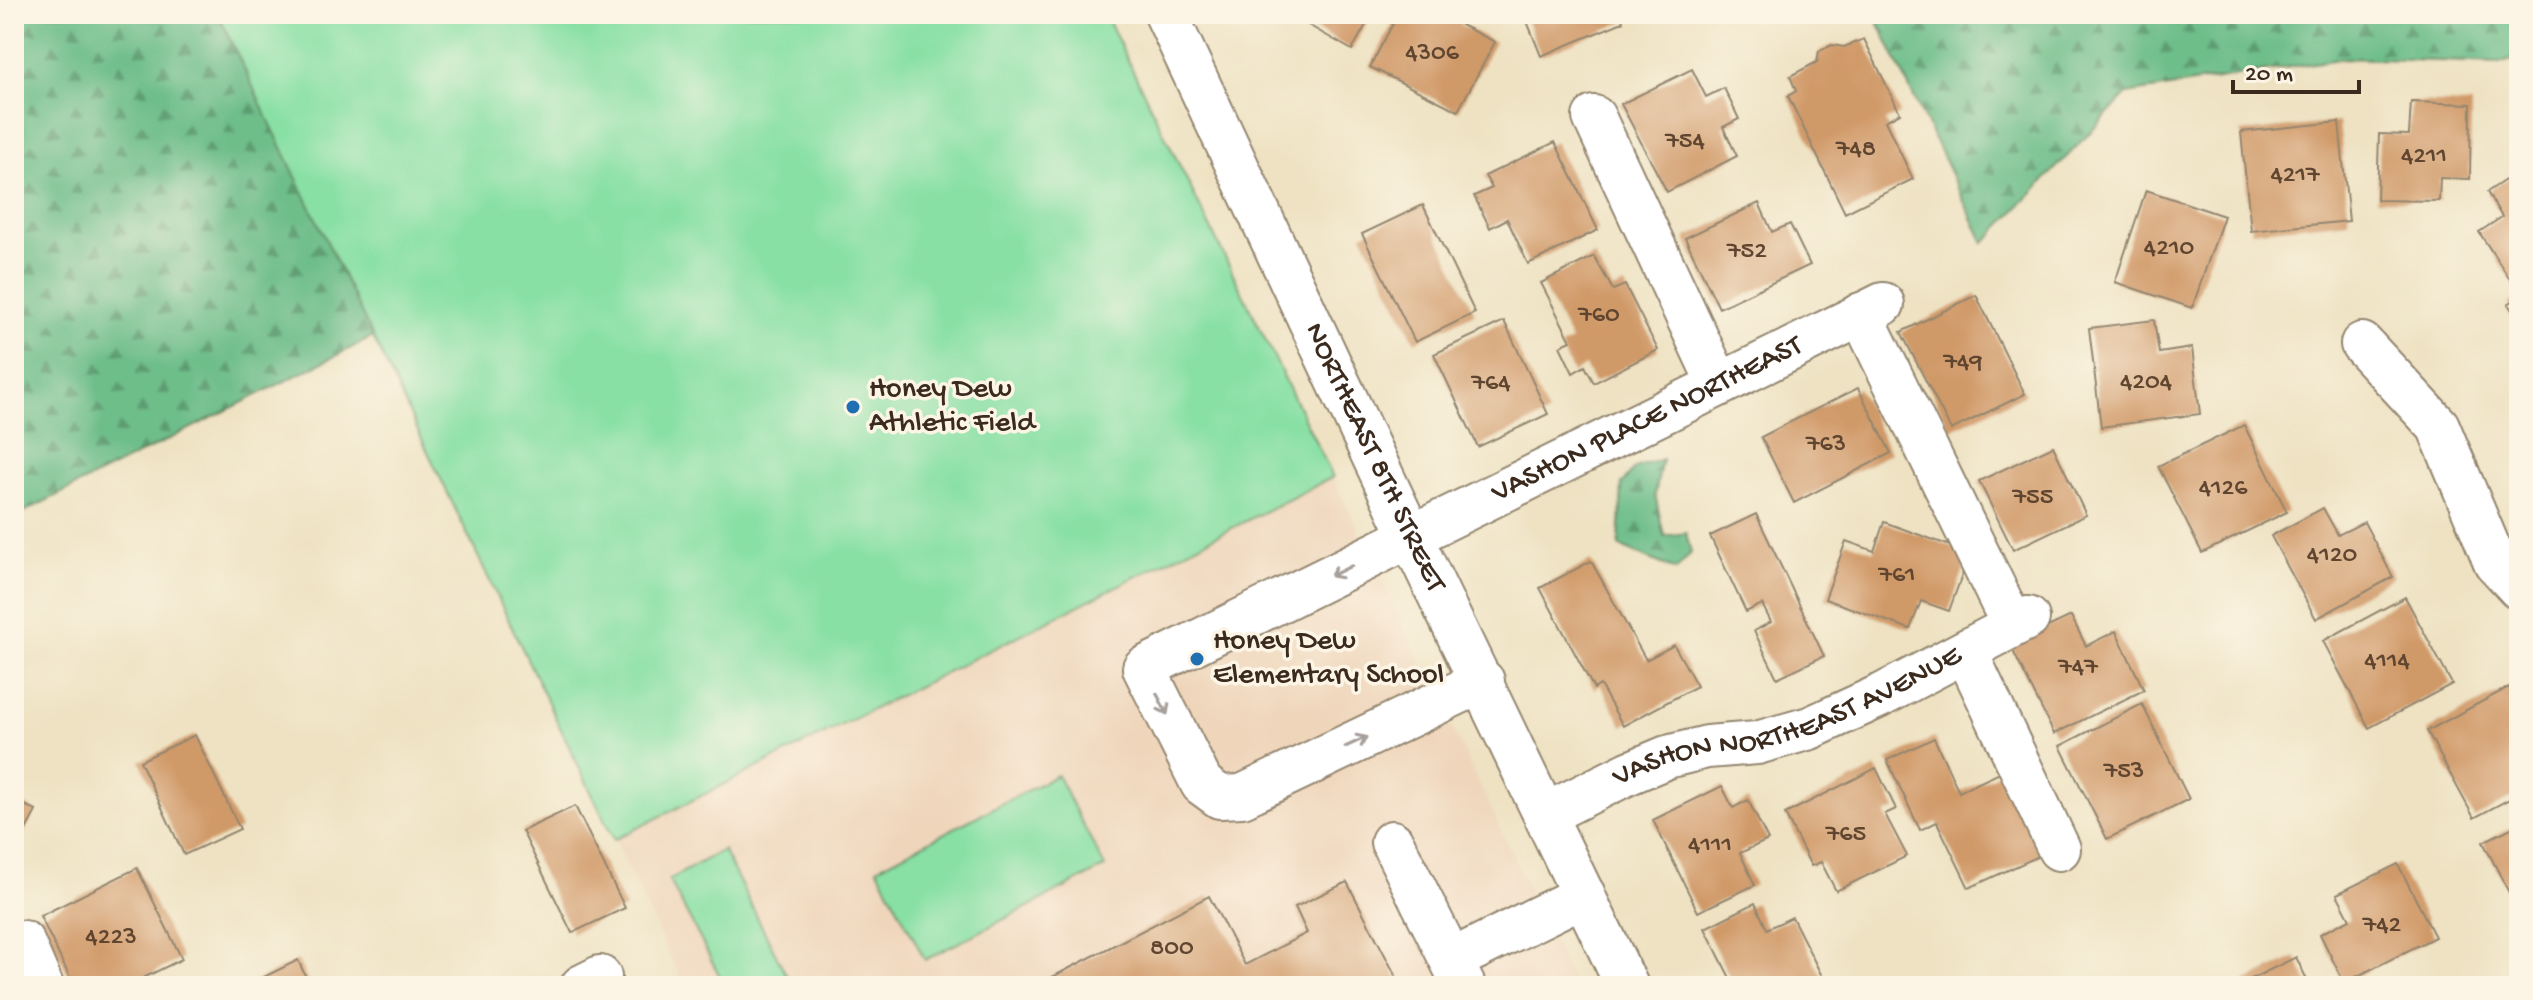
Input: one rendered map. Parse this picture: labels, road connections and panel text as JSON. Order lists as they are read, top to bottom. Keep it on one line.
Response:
{"streets":{"street":["VASHON PLACE NORTHEAST","NORTHEAST 8TH STREET","VASHON NORTHEAST AVENUE"]},"crossings":[["VASHON PLACE NORTHEAST","NORTHEAST 8TH STREET"],["VASHON PLACE NORTHEAST","VASHON NORTHEAST AVENUE"],["NORTHEAST 8TH STREET","VASHON NORTHEAST AVENUE"]],"places":["Honey Dew Athletic Field","Honey Dew Elementary School"],"house_numbers":["4306","754","748","4211","4217","4210","752","760","749","4204","764","763","4126","755","4120","761","4114","747","753","765","4111","742","4223","800"],"scale_bar":"20 m"}
